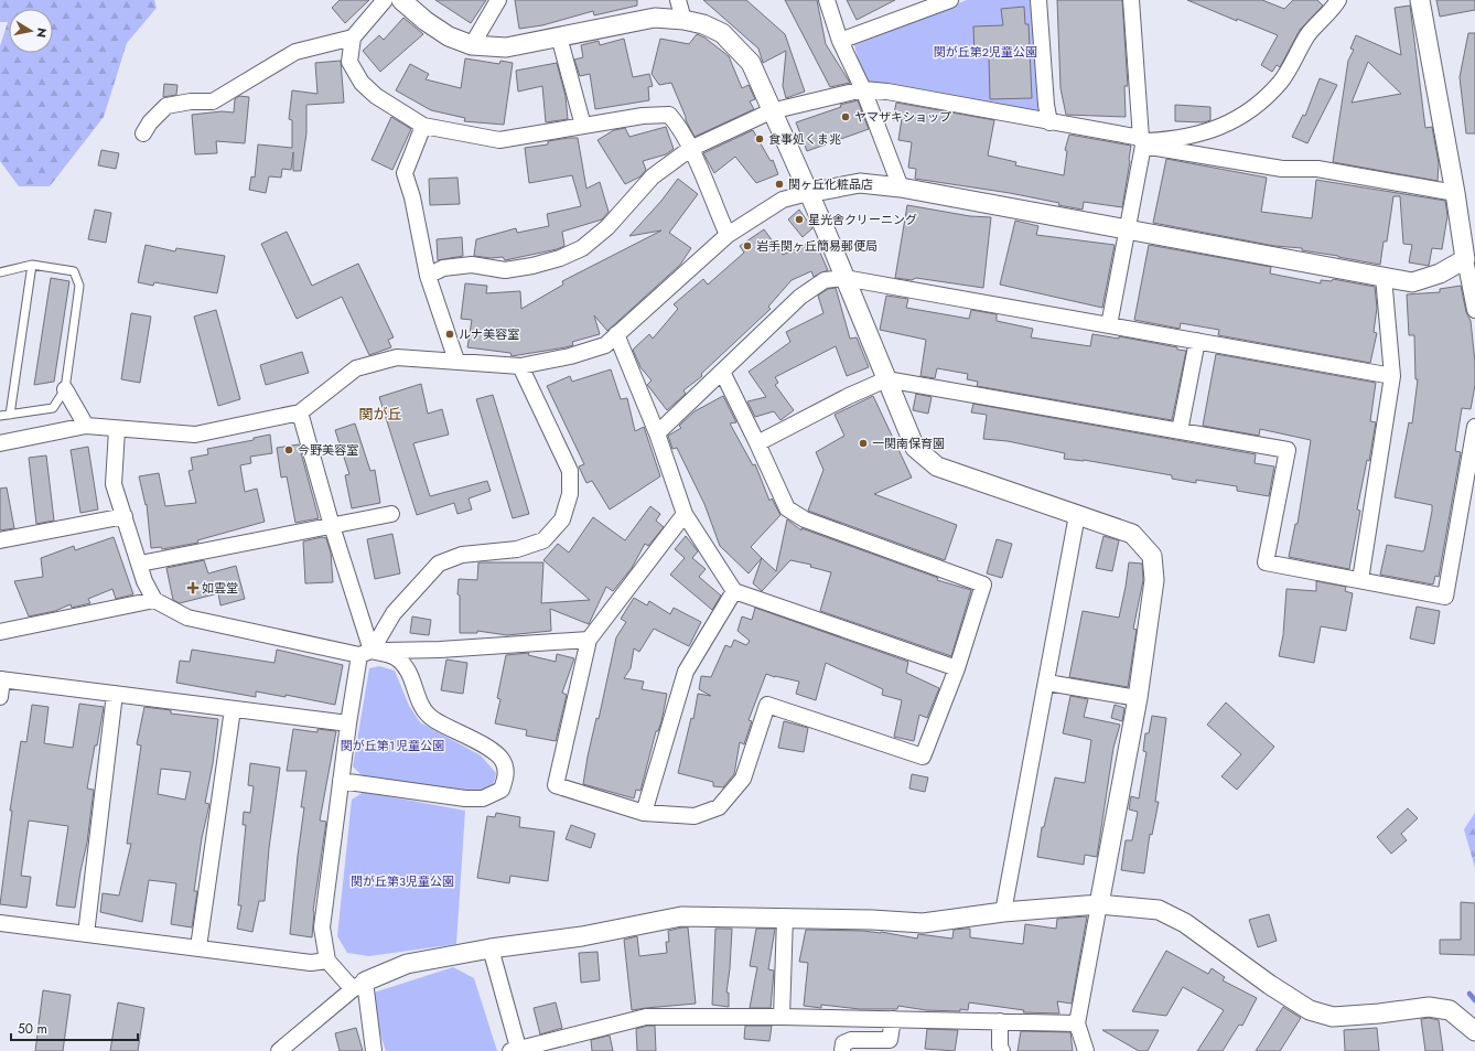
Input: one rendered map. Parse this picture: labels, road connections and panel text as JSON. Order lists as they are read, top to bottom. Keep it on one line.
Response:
{"districts":["関が丘"],"parks":["関が丘第2児童公園","関が丘第１児童公園","関が丘第3児童公園"],"places":{"other":["ヤマザキショップ","食事処くま兆","関ヶ丘化粧品店","星光舎クリーニング","岩手関ヶ丘簡易郵便局","ルナ美容室","一関南保育園","今野美容室"],"health":["如雲堂"]},"scale_bar":"50 m","north":"right"}
